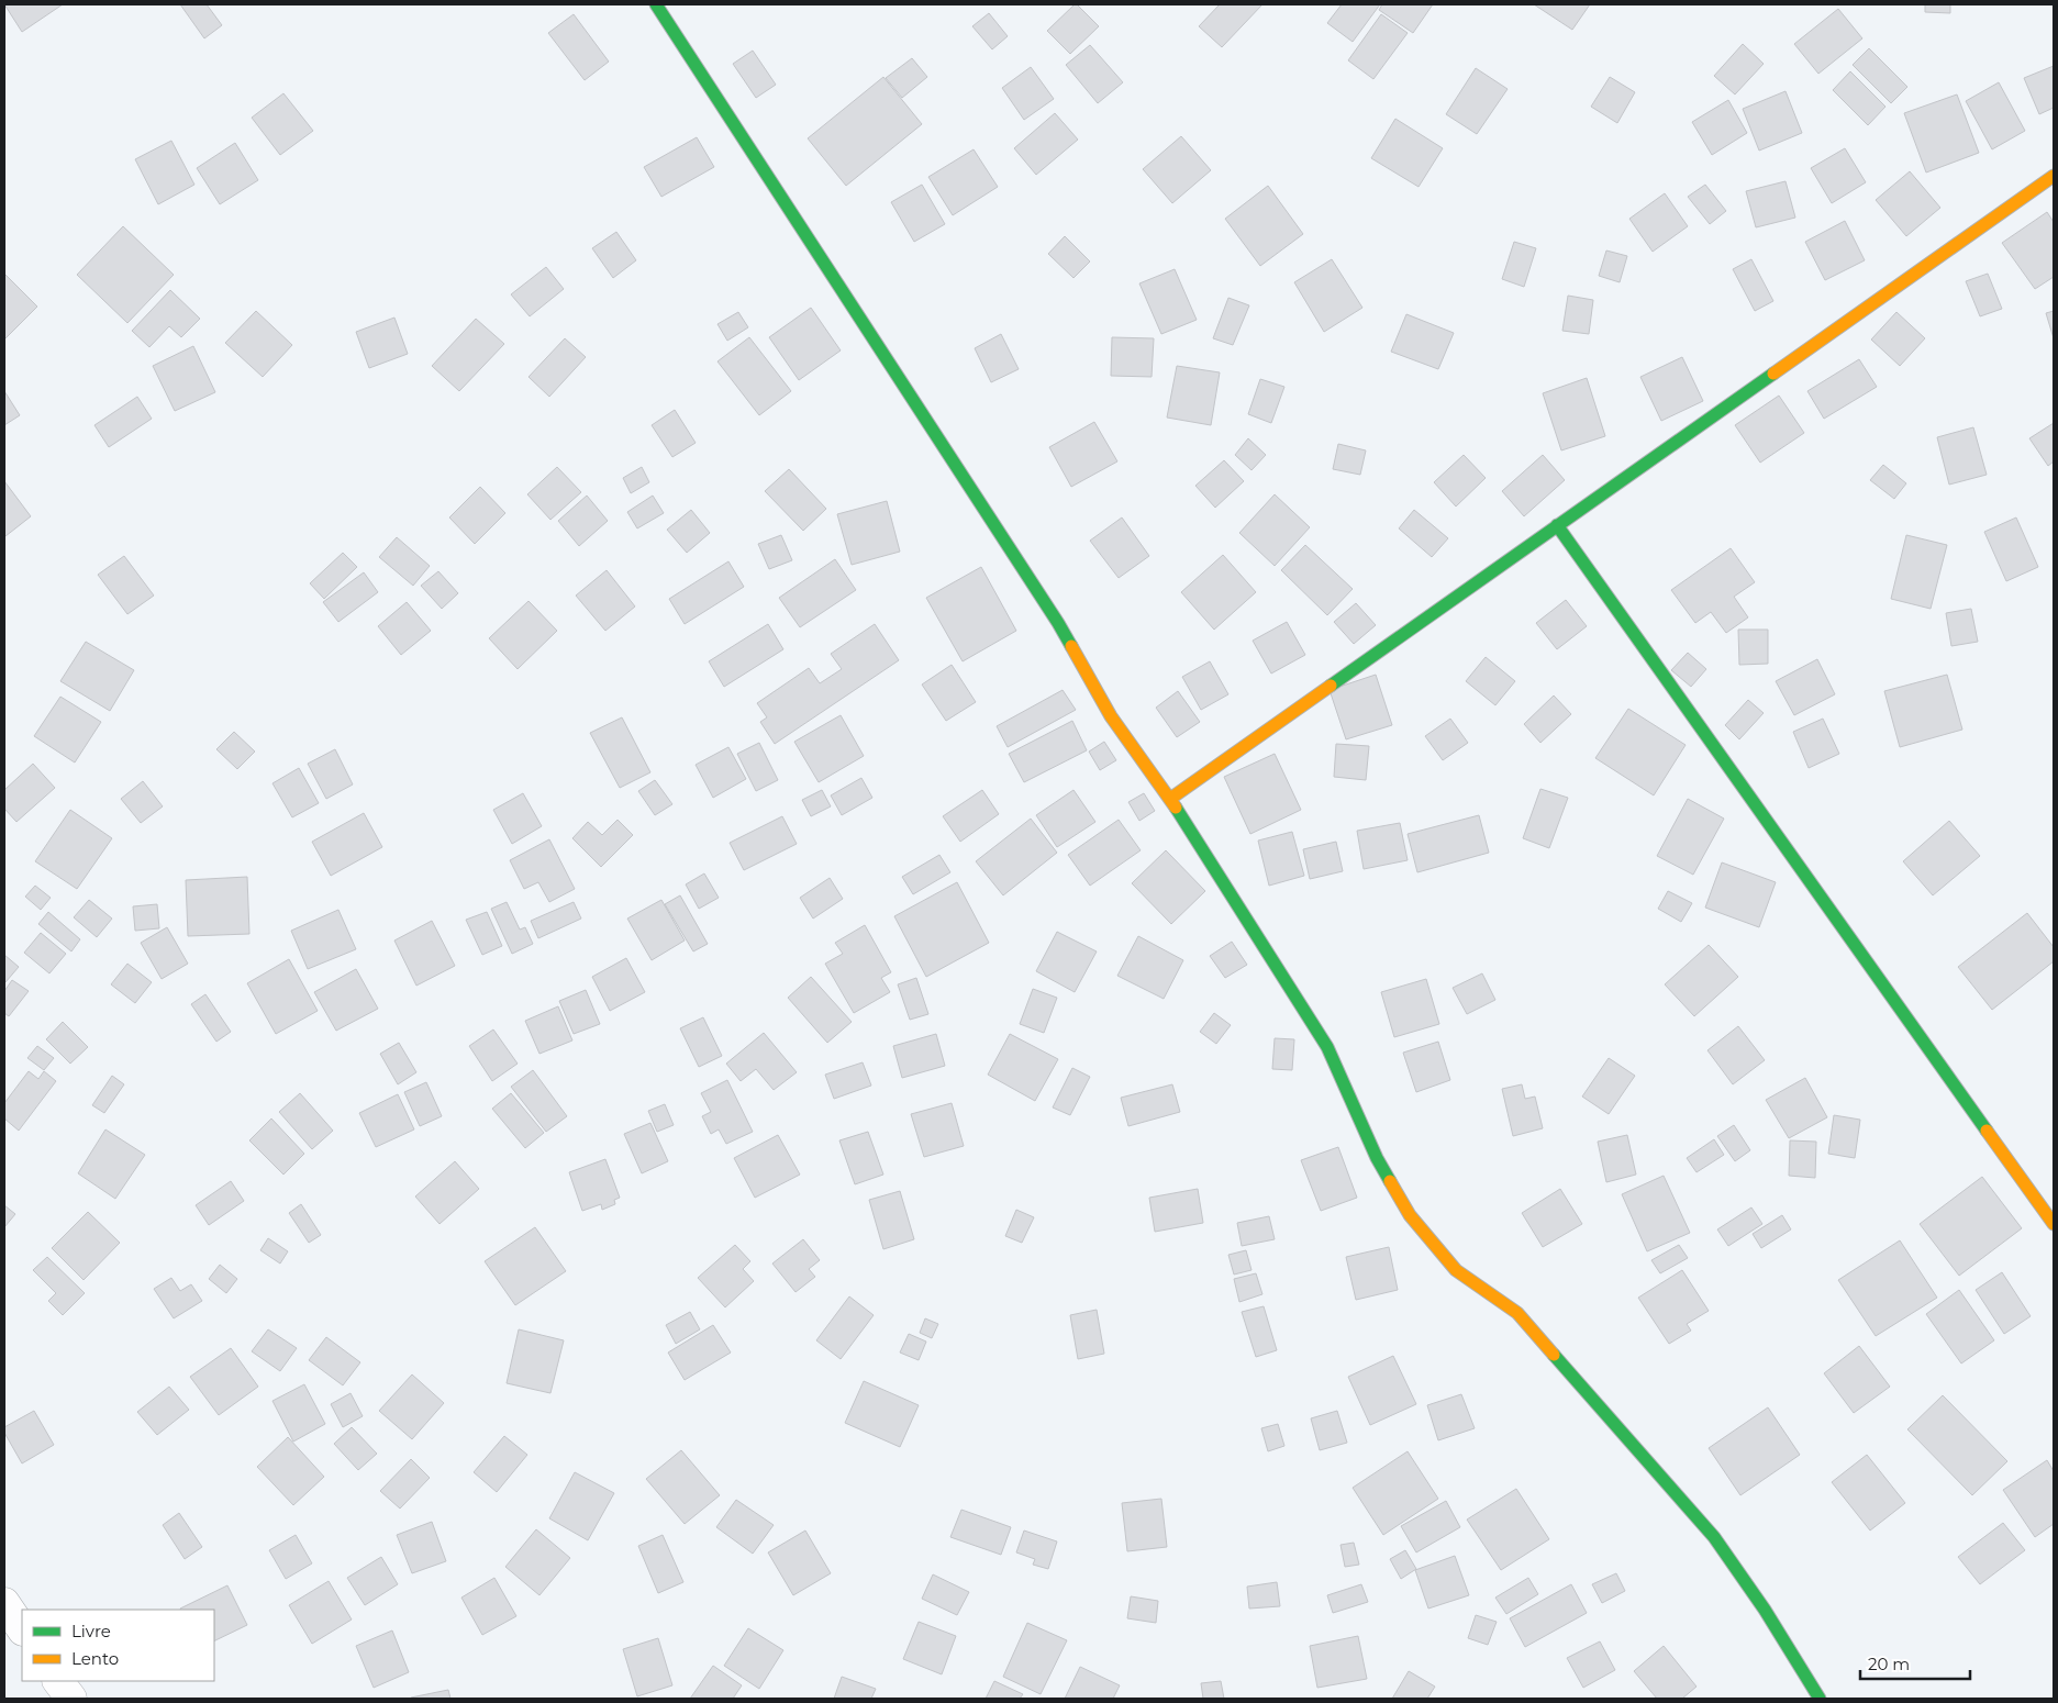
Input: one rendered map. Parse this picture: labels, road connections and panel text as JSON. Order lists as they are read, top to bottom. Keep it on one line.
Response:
{"legend":["Livre","Lento"],"scale_bar":"20 m"}
